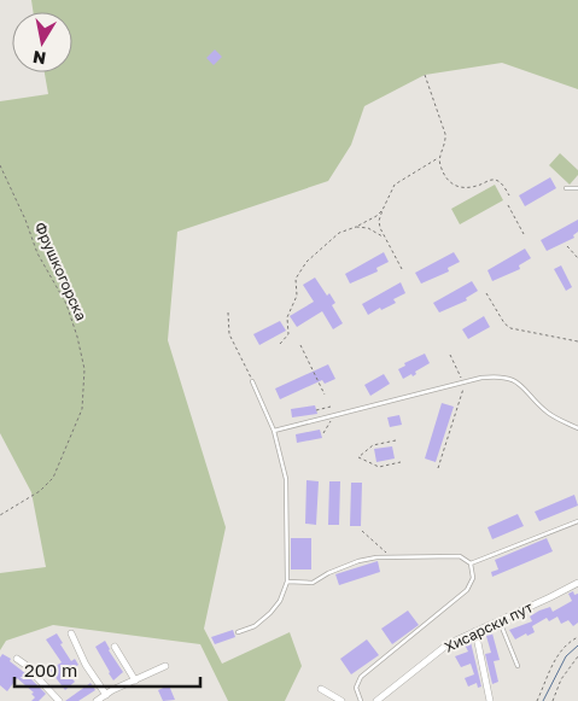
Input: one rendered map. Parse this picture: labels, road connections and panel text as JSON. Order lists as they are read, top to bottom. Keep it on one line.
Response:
{"streets":{"street":["Хисарски пут"],"path":["Фрушкогорска"]},"scale_bar":"200 m","north":"bottom"}
